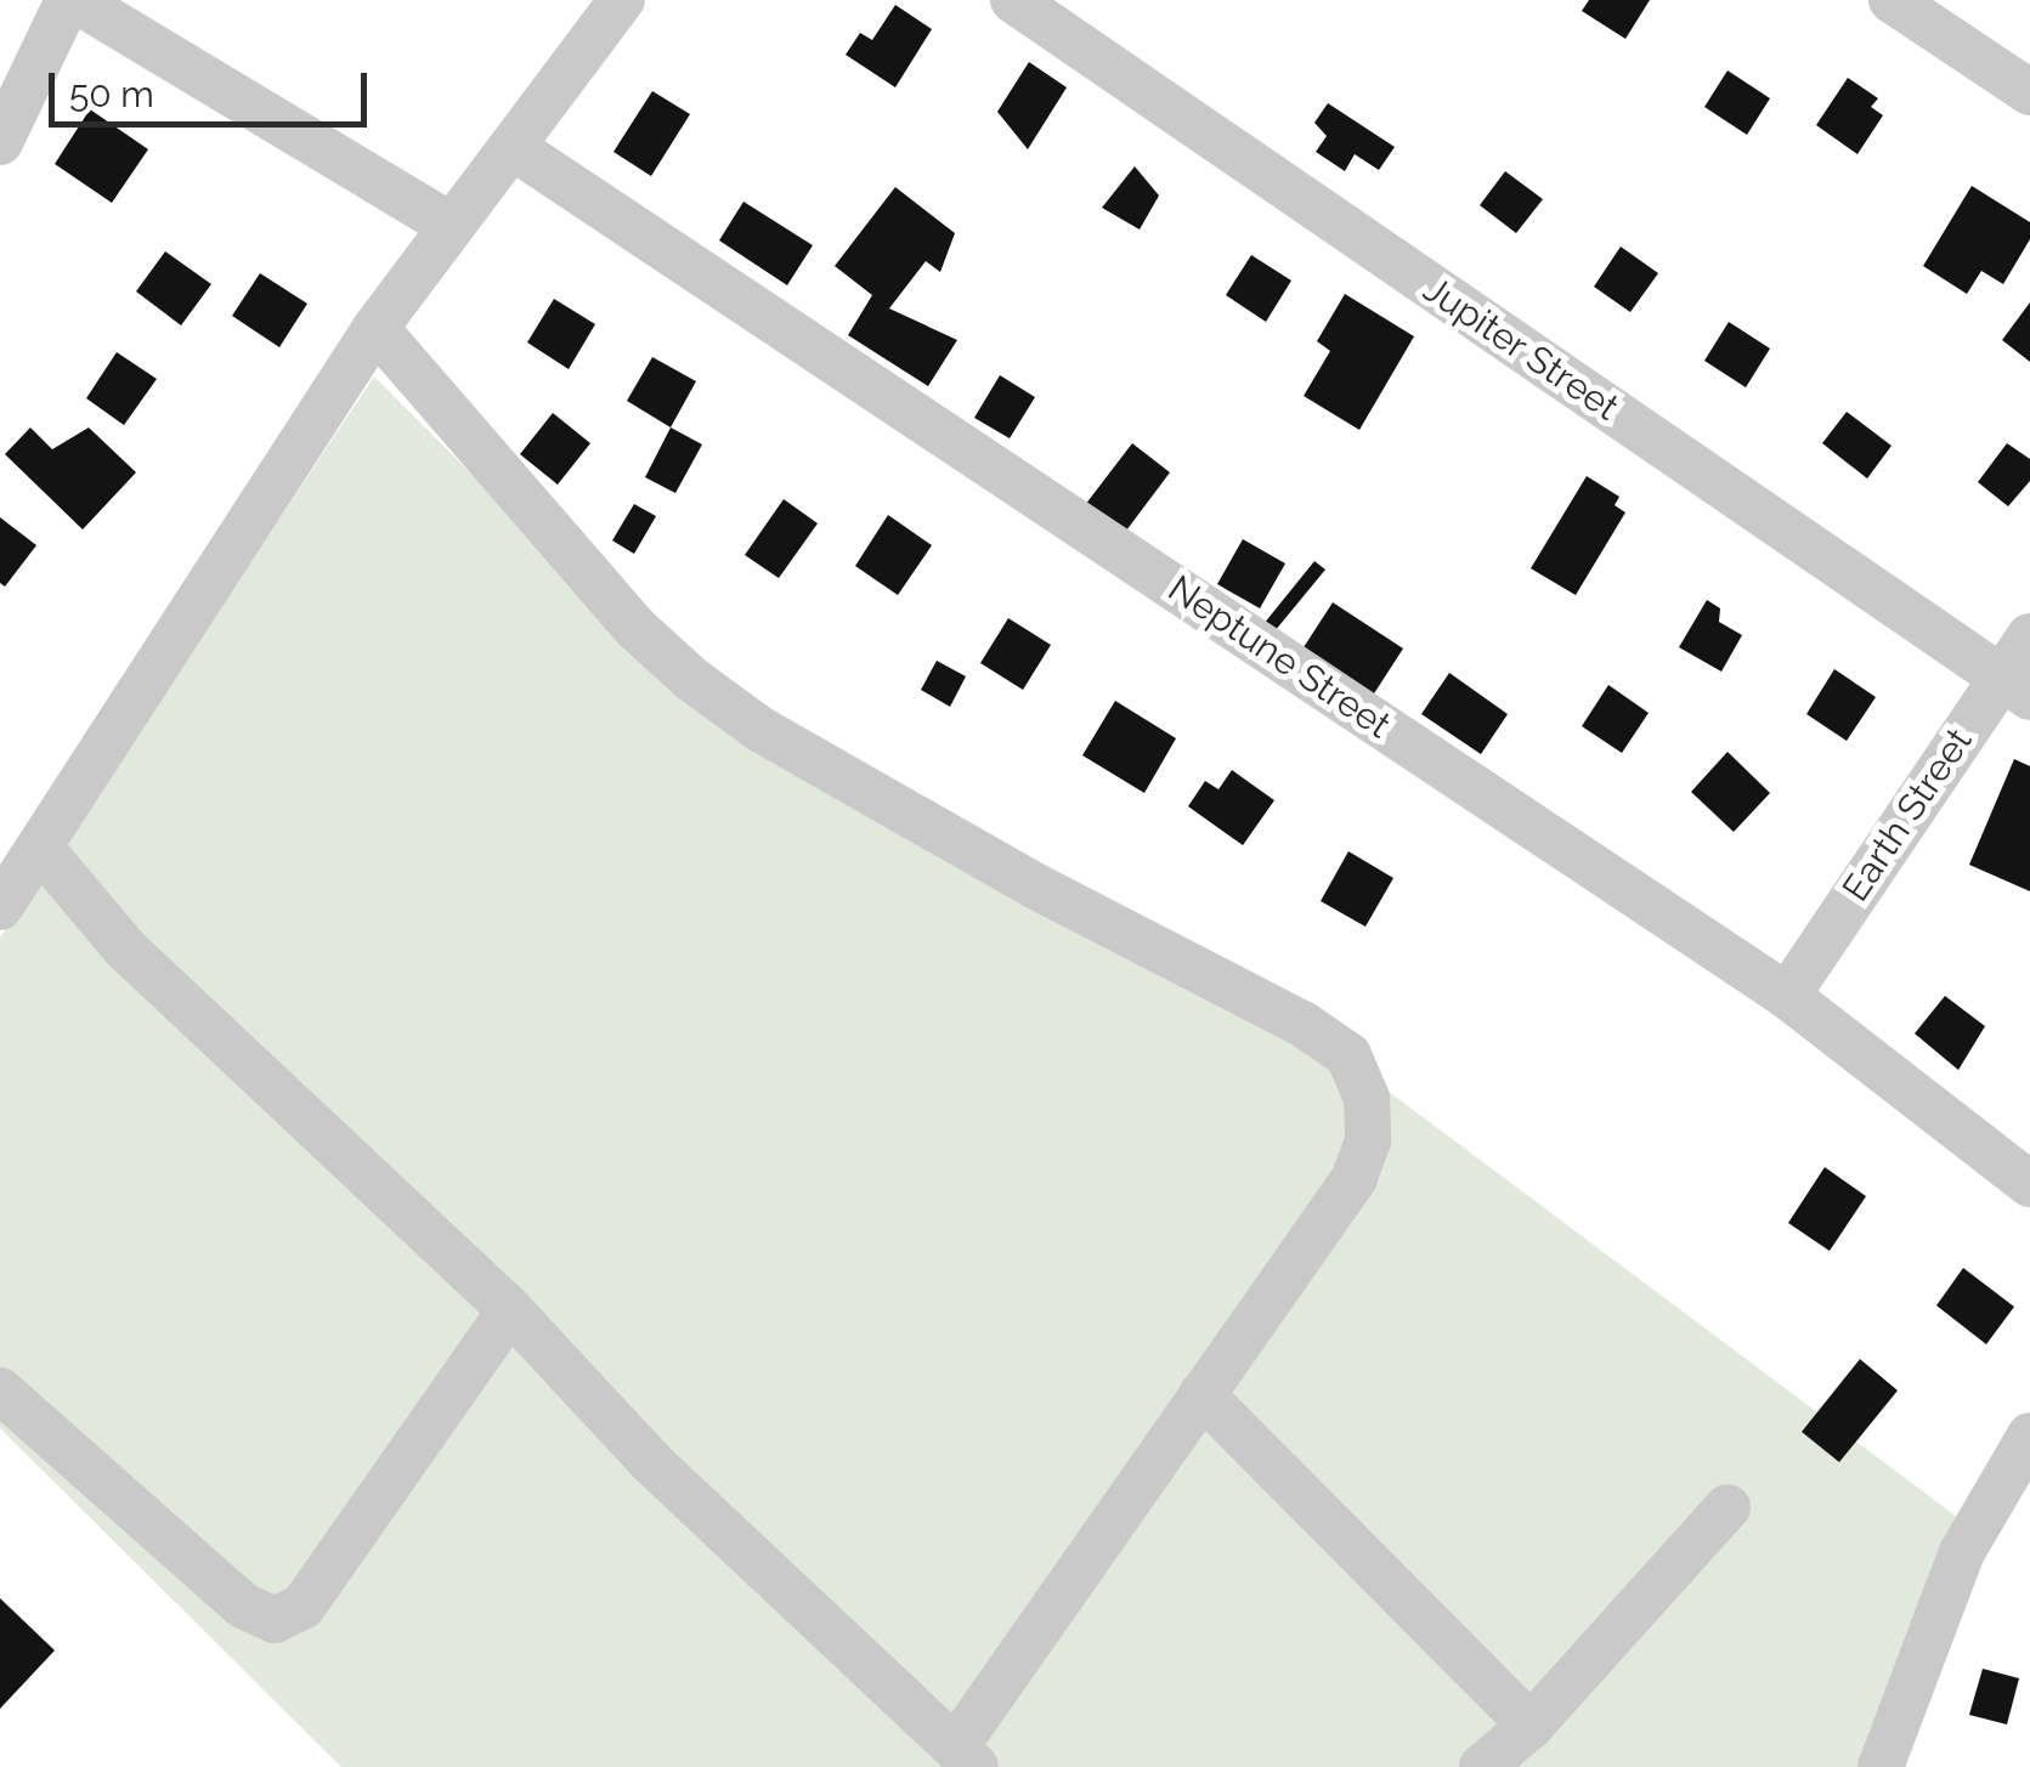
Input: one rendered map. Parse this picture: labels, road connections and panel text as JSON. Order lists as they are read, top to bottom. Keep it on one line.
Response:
{"streets":{"street":["Jupiter Street","Neptune Street","Earth Street"]},"crossings":[["Jupiter Street","Earth Street"],["Neptune Street","Earth Street"]],"scale_bar":"50 m"}
